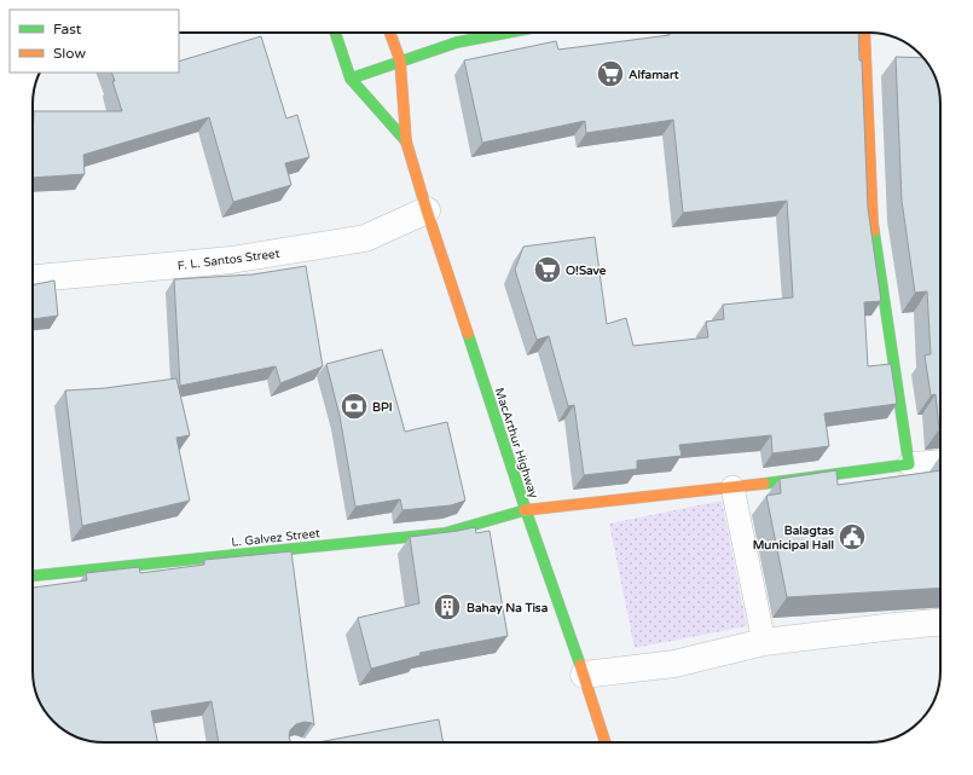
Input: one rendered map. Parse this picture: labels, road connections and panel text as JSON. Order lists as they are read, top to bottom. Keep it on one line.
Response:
{"streets":{"main road":["MacArthur Highway","L. Galvez Street"],"street":["F. L. Santos Street"]},"crossings":[["F. L. Santos Street","MacArthur Highway"],["MacArthur Highway","L. Galvez Street"]],"places":{"supermarket":["Alfamart","O!Save"],"bank":["BPI"],"public building":["Balagtas Municipal Hall"],"building":["Bahay Na Tisa"]},"legend":["Fast","Slow"]}
